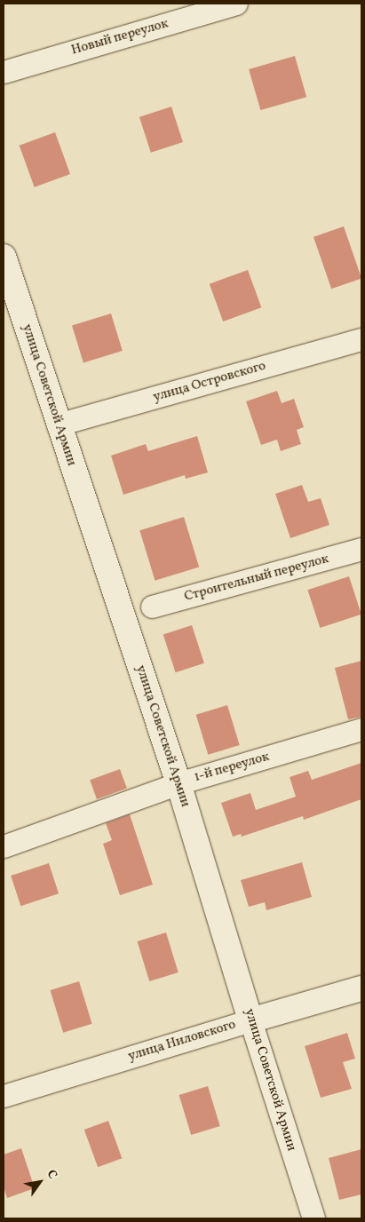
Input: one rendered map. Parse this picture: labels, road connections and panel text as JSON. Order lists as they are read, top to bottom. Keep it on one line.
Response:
{"streets":{"street":["Новый переулок","улица Островского","улица Советской Армии","Строительный переулок","1-й переулок","улица Ниловского"]},"crossings":[["улица Островского","улица Советской Армии"],["улица Советской Армии","1-й переулок"],["улица Советской Армии","улица Ниловского"]],"north":"top right"}
